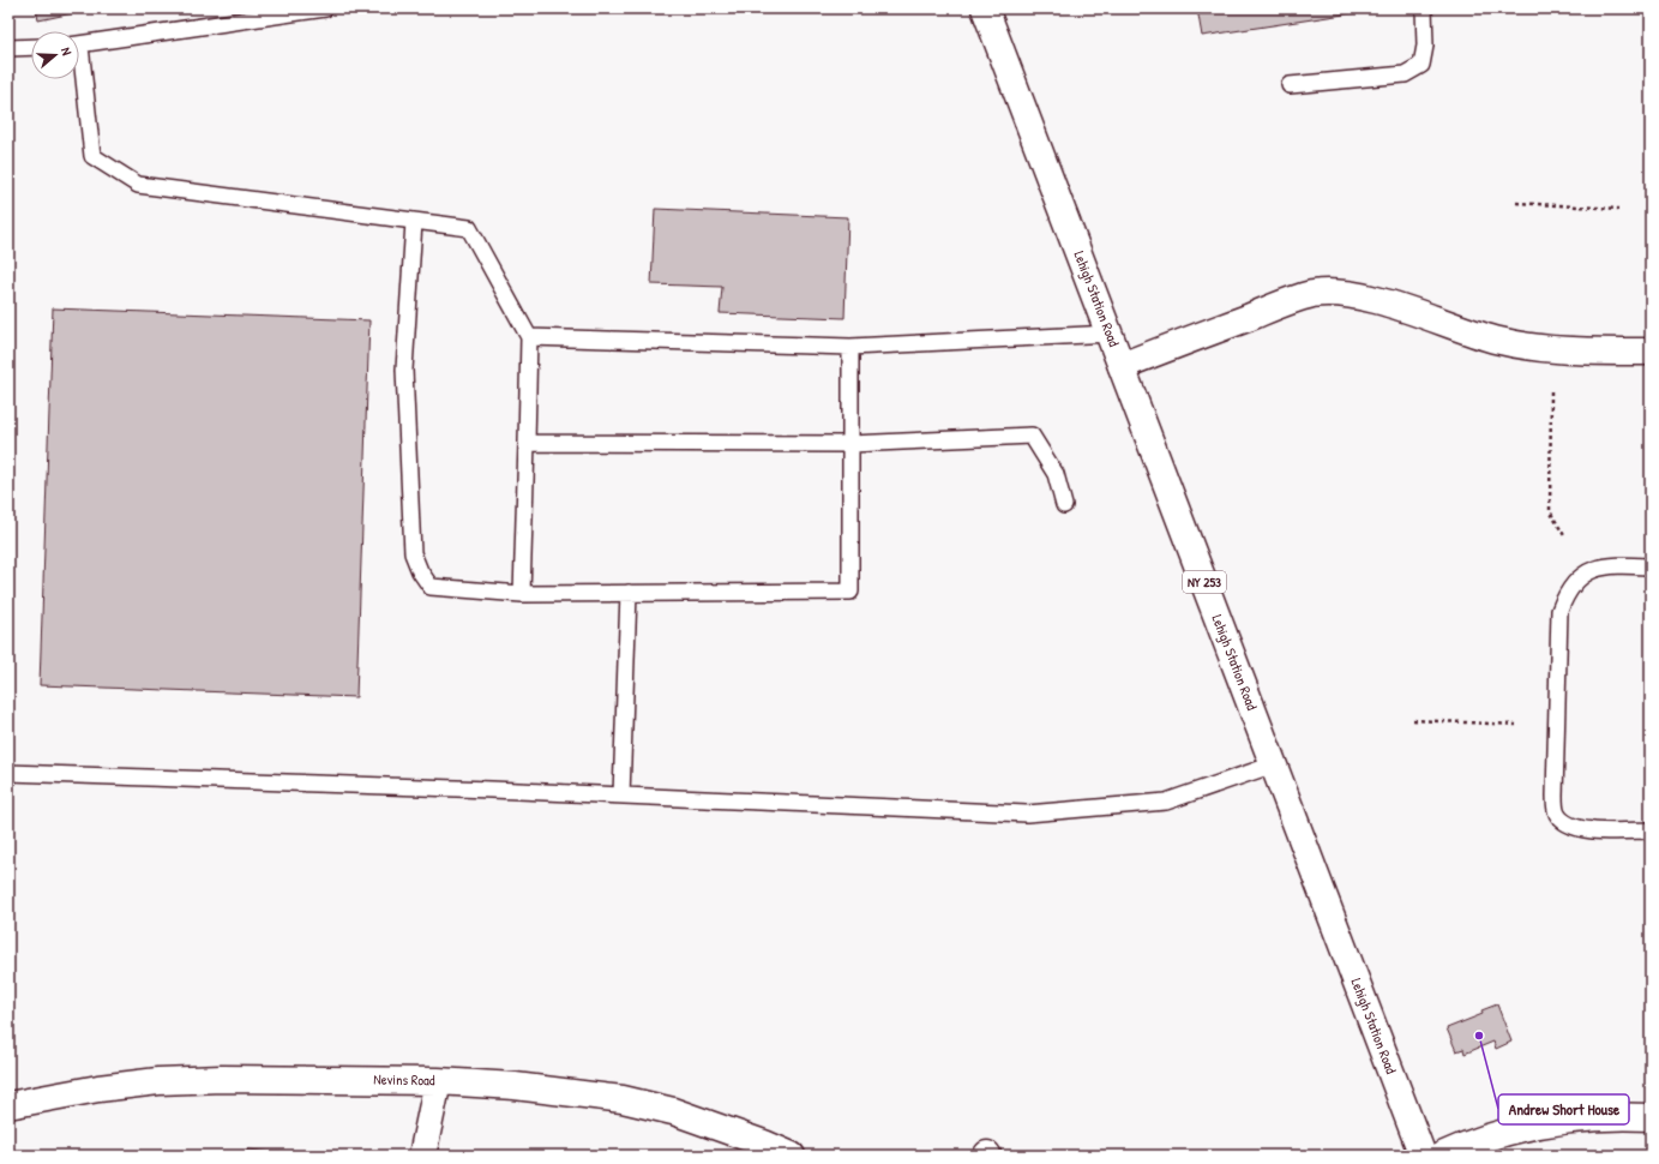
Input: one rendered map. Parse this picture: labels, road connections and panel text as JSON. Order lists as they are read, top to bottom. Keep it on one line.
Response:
{"streets":{"street":["Lehigh Station Road","NY 253","Nevins Road"]},"places":["Andrew Short House"],"north":"right"}
